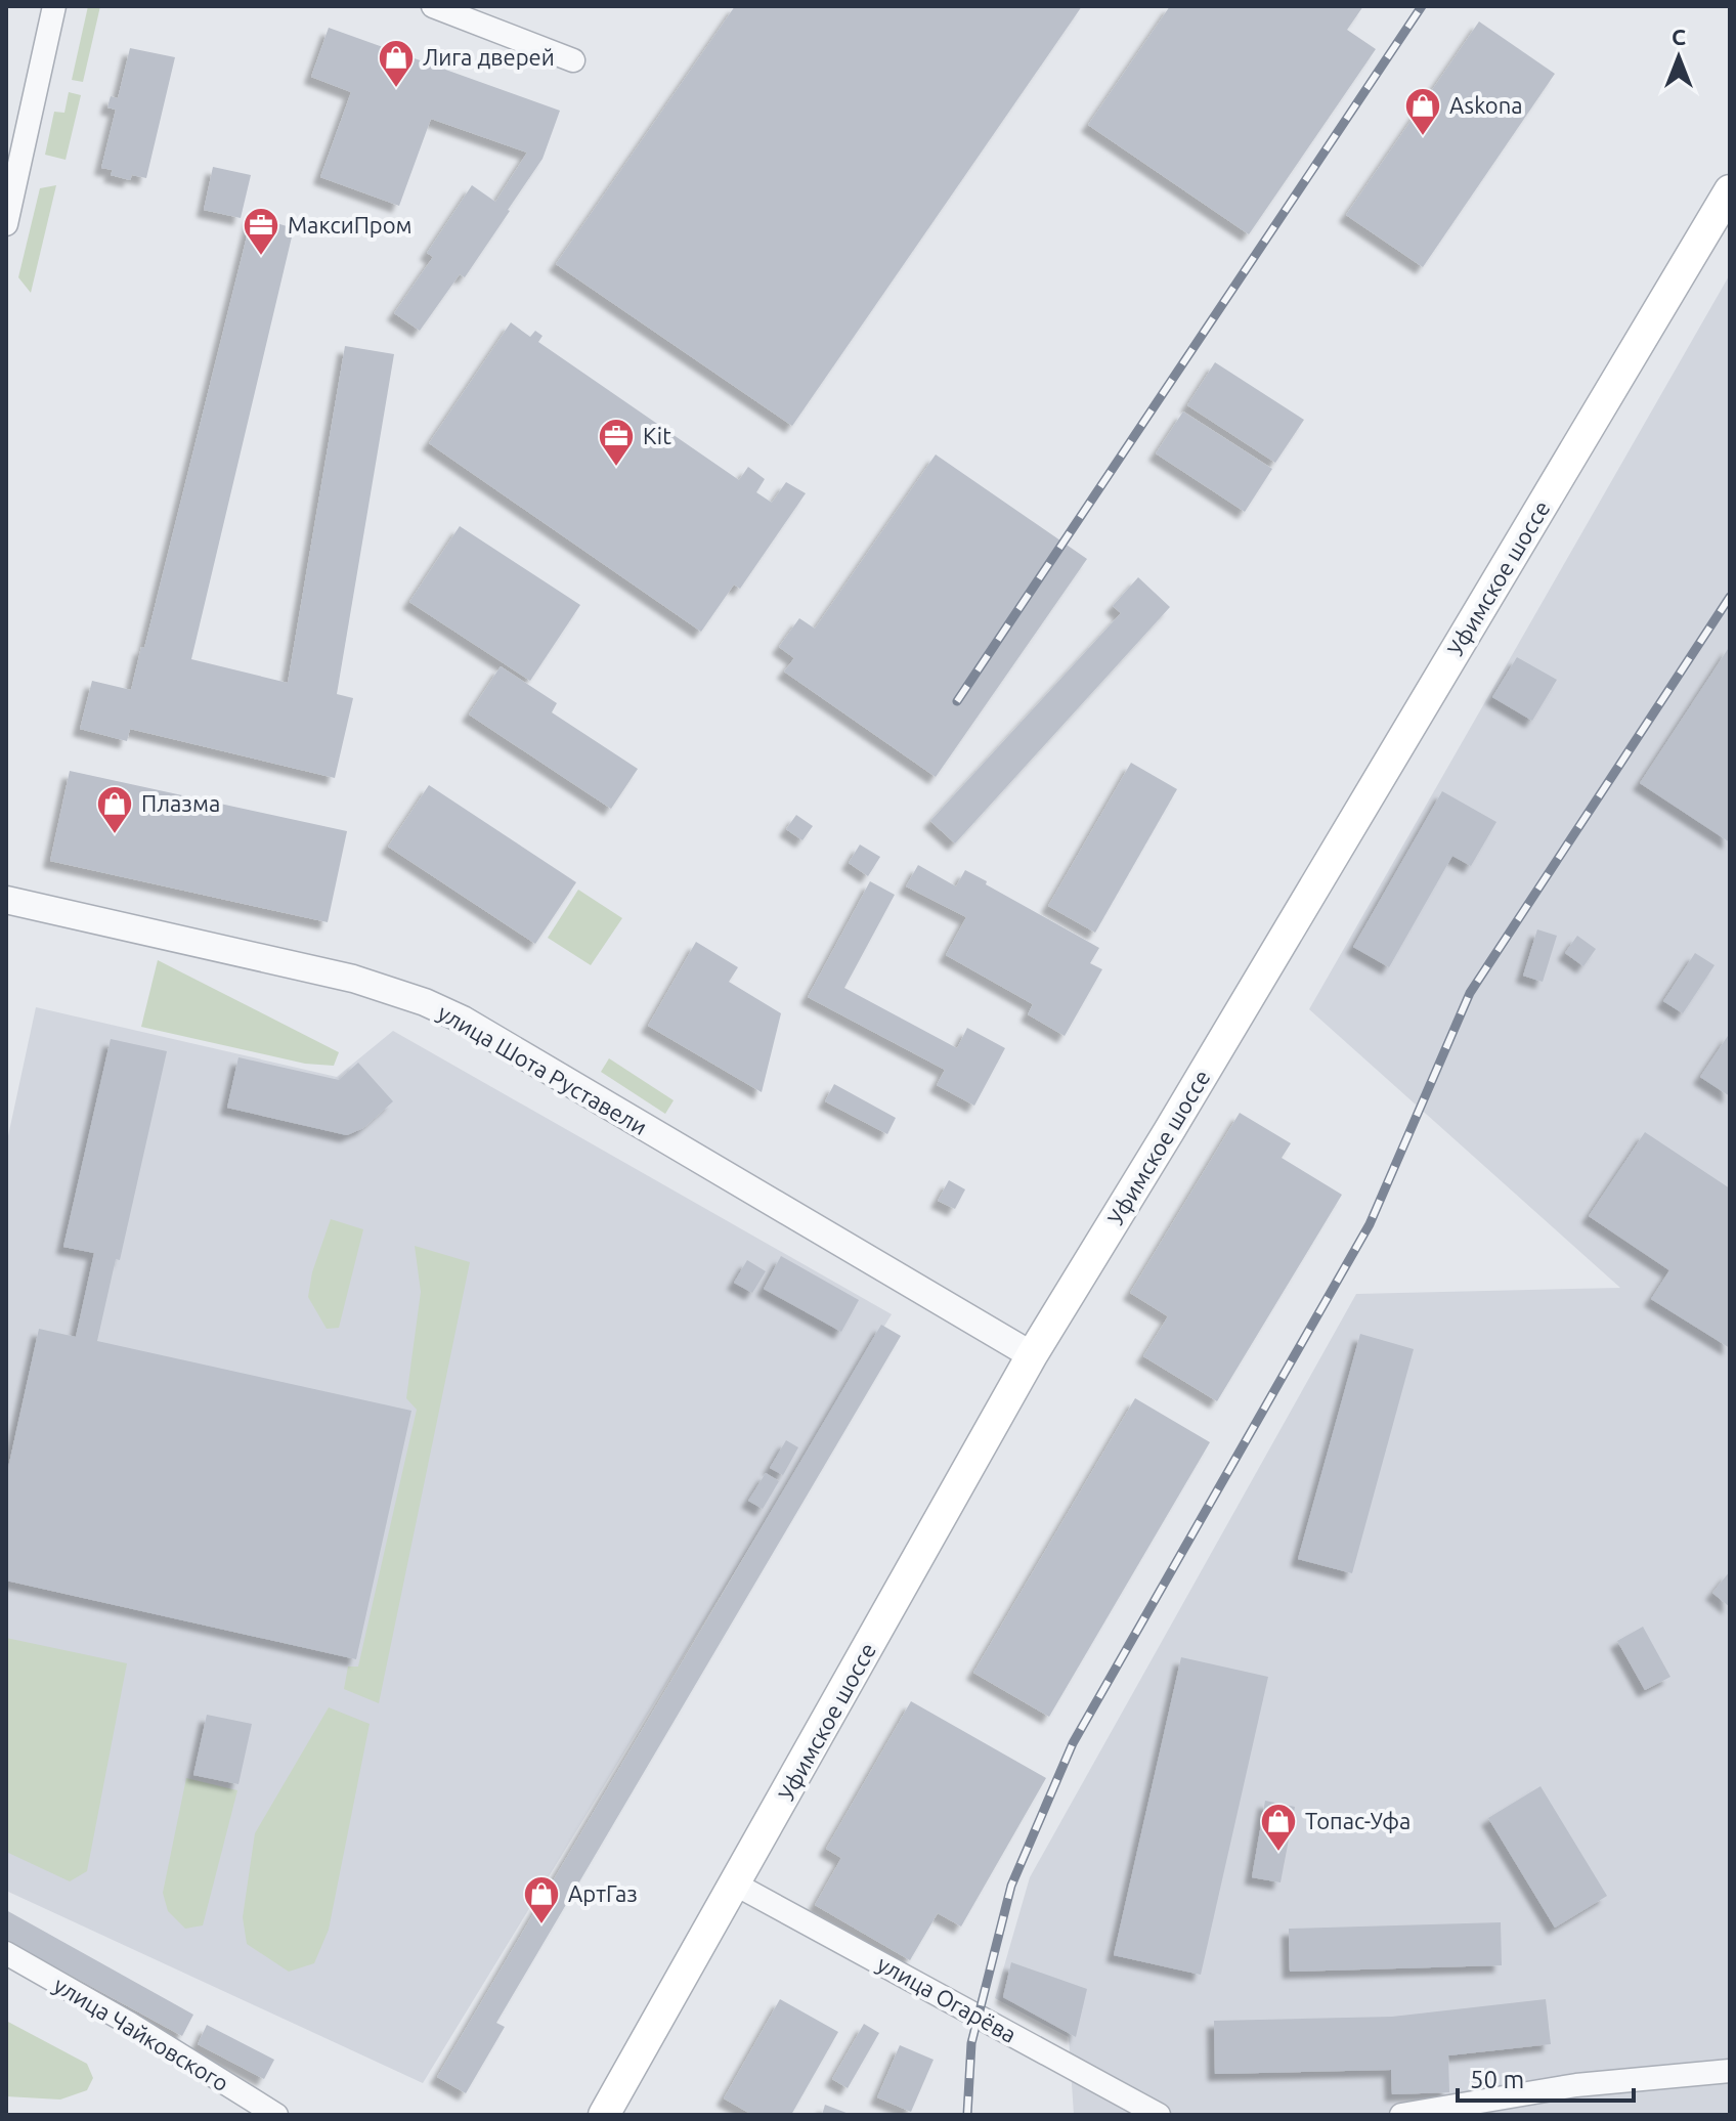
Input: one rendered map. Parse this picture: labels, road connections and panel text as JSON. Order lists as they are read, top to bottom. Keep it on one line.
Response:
{"streets":{"main road":["Уфимское шоссе"],"street":["улица Шота Руставели","улица Огарёва","улица Чайковского"]},"crossings":[["Уфимское шоссе","улица Шота Руставели"],["Уфимское шоссе","улица Огарёва"]],"places":{"shop":["Лига дверей","Askona","Плазма","Топас-Уфа","АртГаз"],"office":["МаксиПром","Kit"]},"scale_bar":"50 m","north":"top"}
